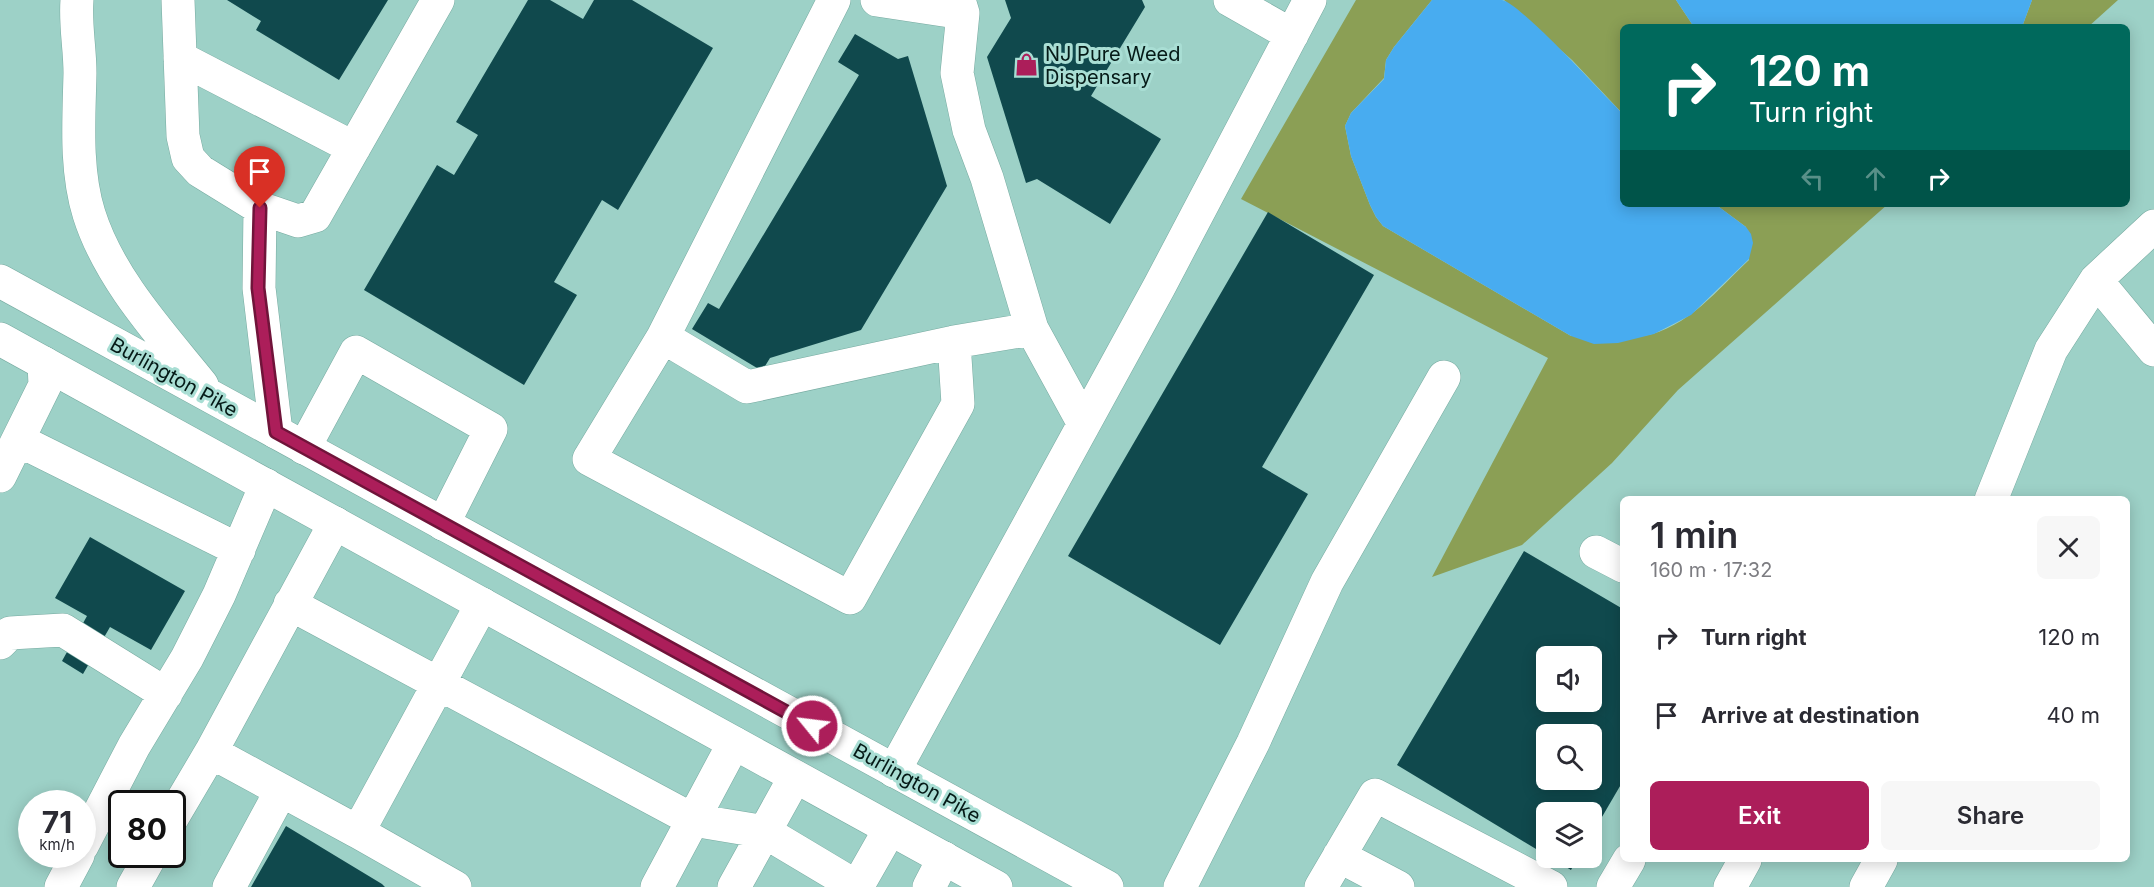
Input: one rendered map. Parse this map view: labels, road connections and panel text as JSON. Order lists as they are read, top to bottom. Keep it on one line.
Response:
{"streets":{"main road":["Burlington Pike"]},"places":{"shop":["NJ Pure Weed Dispensary"]},"page":{"turn":["120 m","Turn right"],"heading":["1 min","160 m · 17:32"],"list":[{"name":"Turn right","value":"120 m"},{"name":"Arrive at destination","value":"40 m"}],"buttons":["Exit","Share"],"speed":"71 km/h","limit":"80"}}
